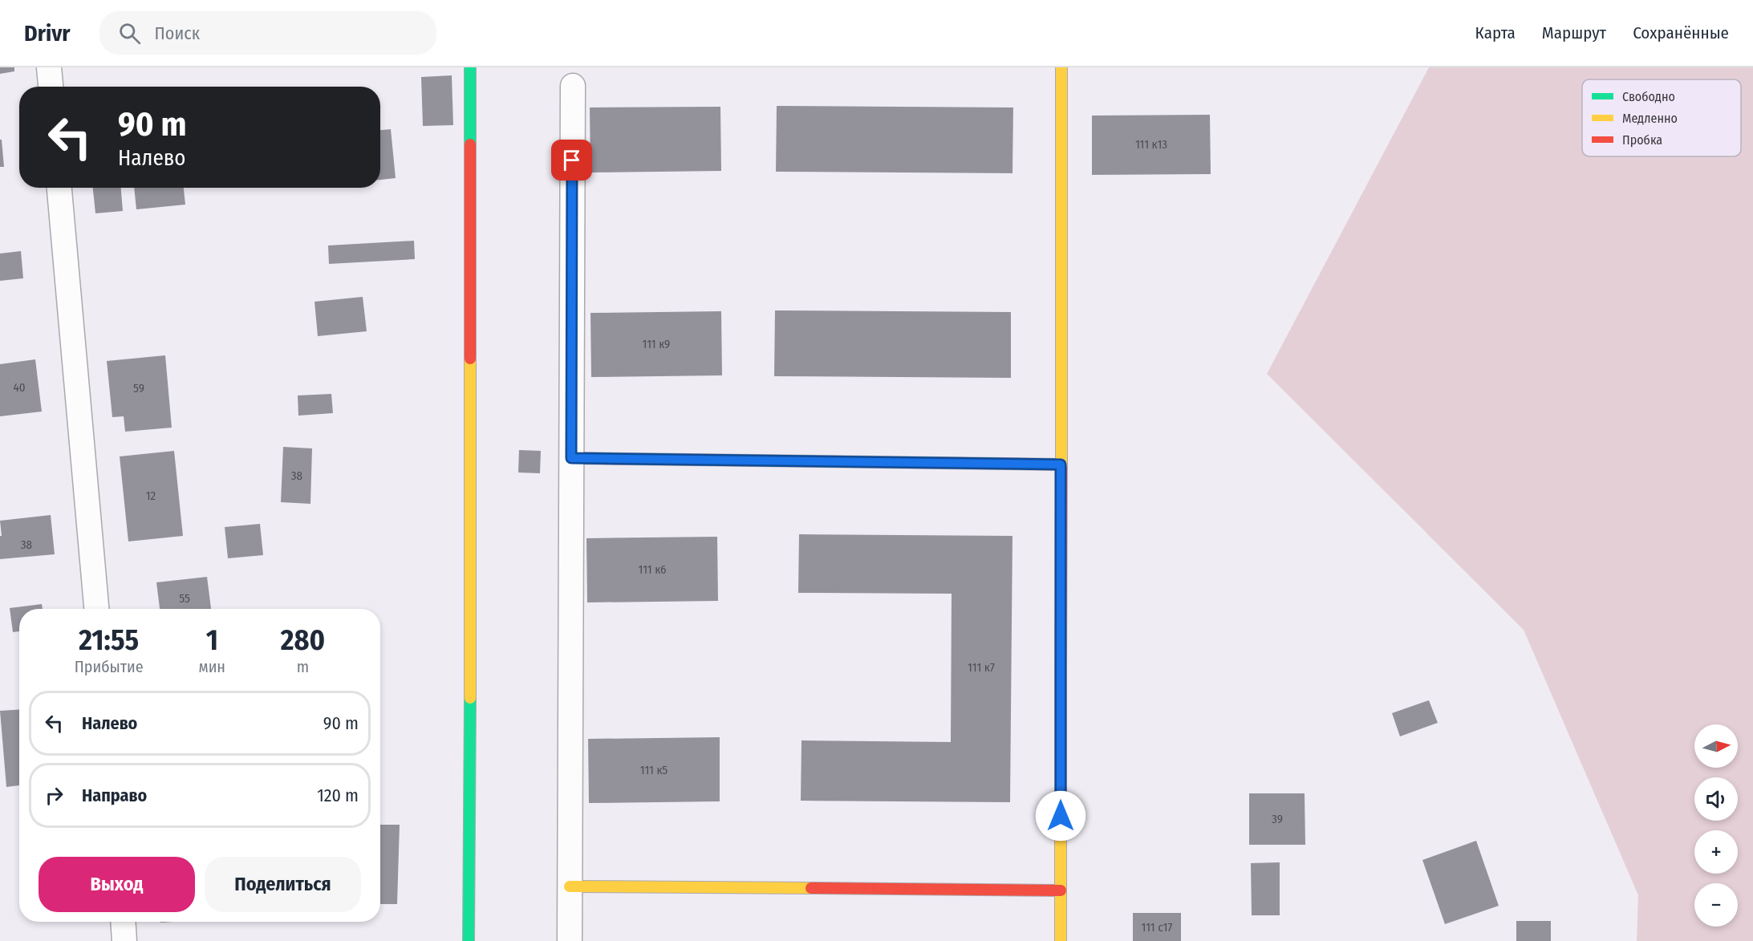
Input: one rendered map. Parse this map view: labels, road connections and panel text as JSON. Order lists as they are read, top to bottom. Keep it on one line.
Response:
{"house_numbers":["111 к13","111 к9","40","59","38","12","38","111 к6","55","111 к7","111 к5","39","111 с17"],"legend":["Свободно","Медленно","Пробка"],"north":"right","page":{"header":"Drivr","search":"Поиск","nav":["Карта","Маршрут","Сохранённые"],"turn":["90 m","Налево"],"eta":["21:55","Прибытие","1","мин","280","m"],"list":[{"name":"Налево","value":"90 m"},{"name":"Направо","value":"120 m"}],"map_buttons":["+","−"],"buttons":["Выход","Поделиться"]}}
